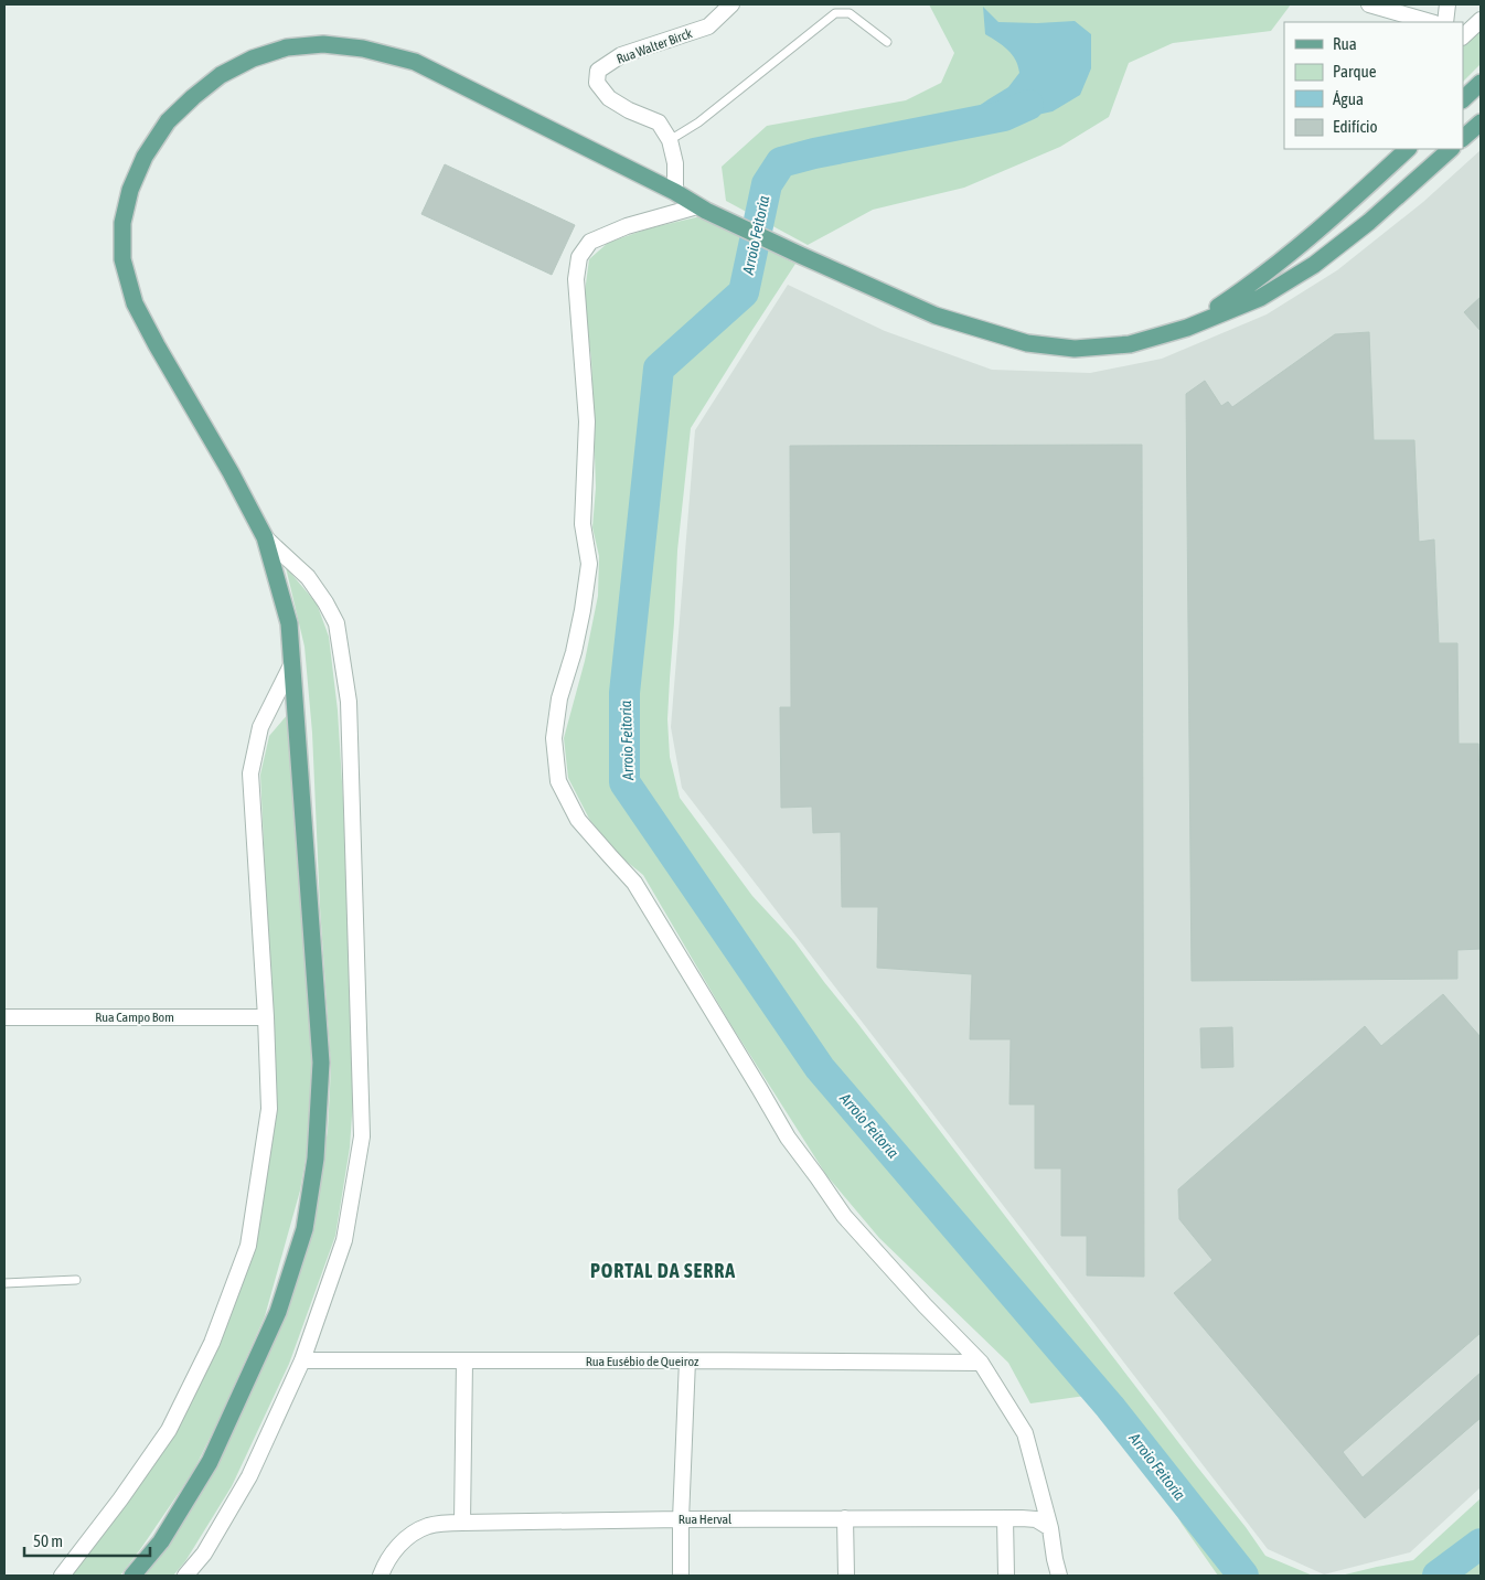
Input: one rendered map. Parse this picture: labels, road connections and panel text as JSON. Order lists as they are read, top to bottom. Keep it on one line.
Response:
{"streets":{"street":["Rua Walter Birck","Rua Campo Bom","Rua Eusébio de Queiroz","Rua Herval"]},"districts":["PORTAL DA SERRA"],"water":["Arroio Feitoria"],"legend":["Rua","Parque","Água","Edifício"],"scale_bar":"50 m"}
